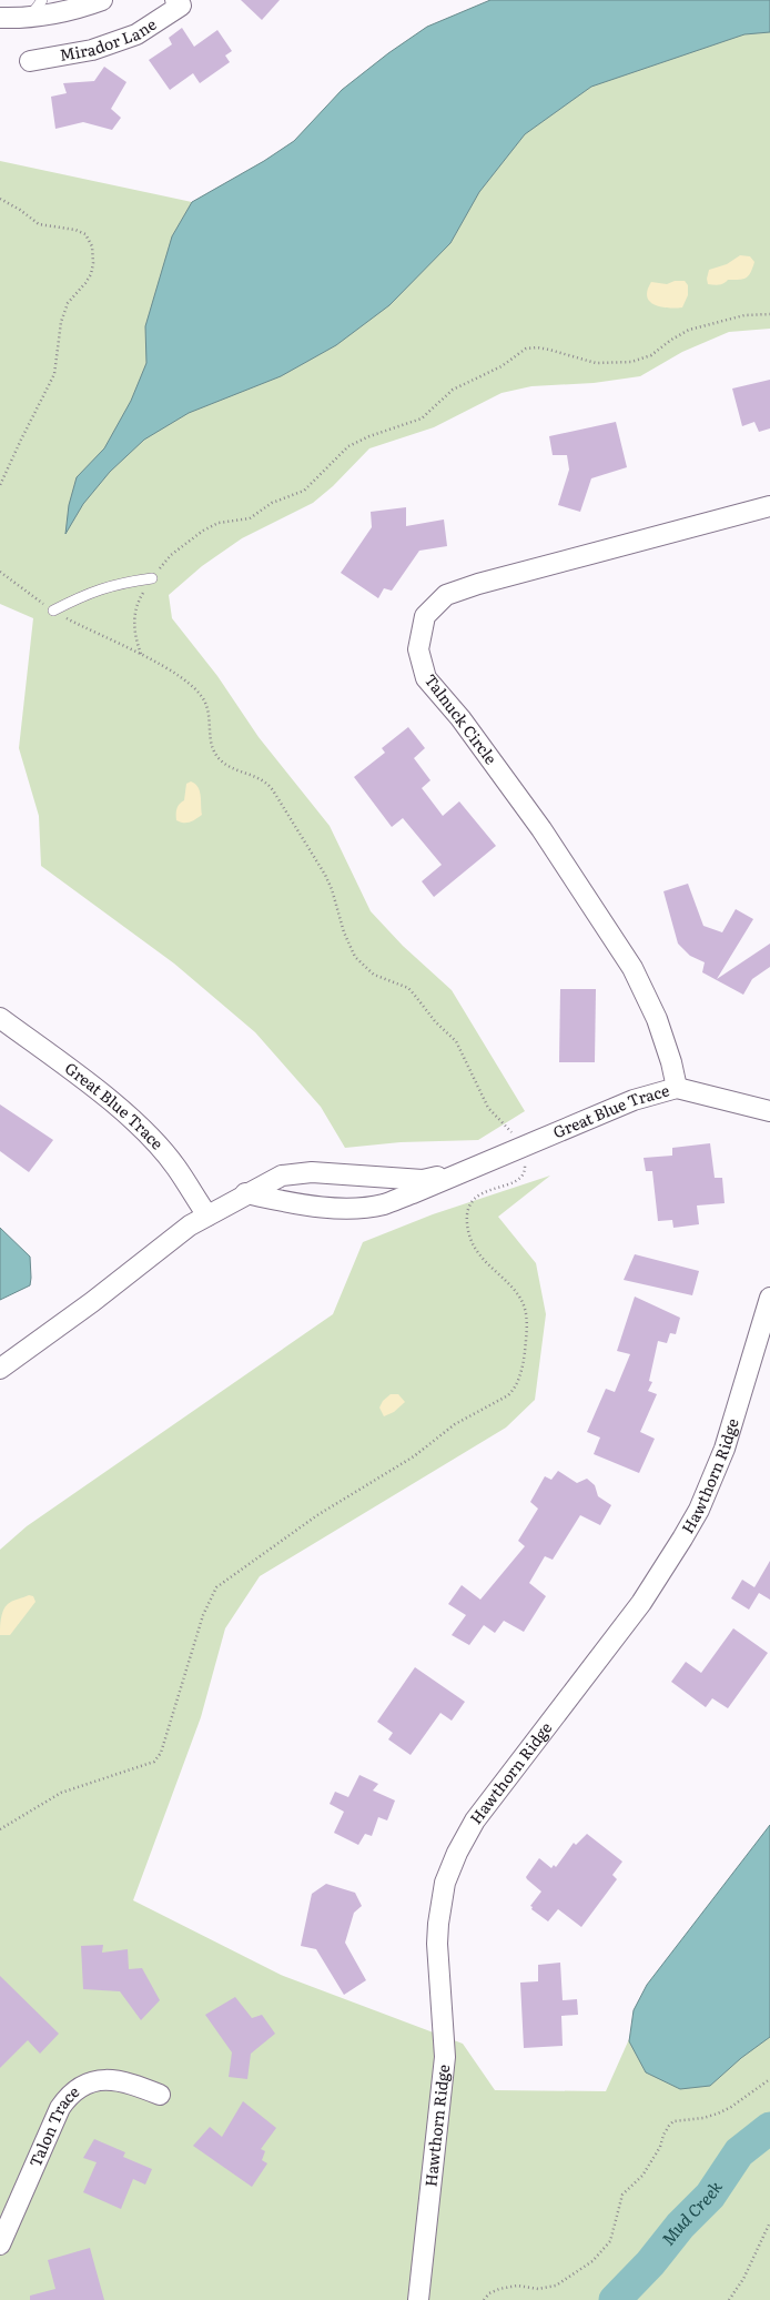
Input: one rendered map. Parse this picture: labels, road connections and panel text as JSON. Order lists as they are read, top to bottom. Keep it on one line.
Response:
{"streets":{"street":["Mirador Lane","Talnuck Circle","Great Blue Trace","Hawthorn Ridge","Talon Trace"]},"crossings":[["Talnuck Circle","Great Blue Trace"]],"water":["Mud Creek"]}
